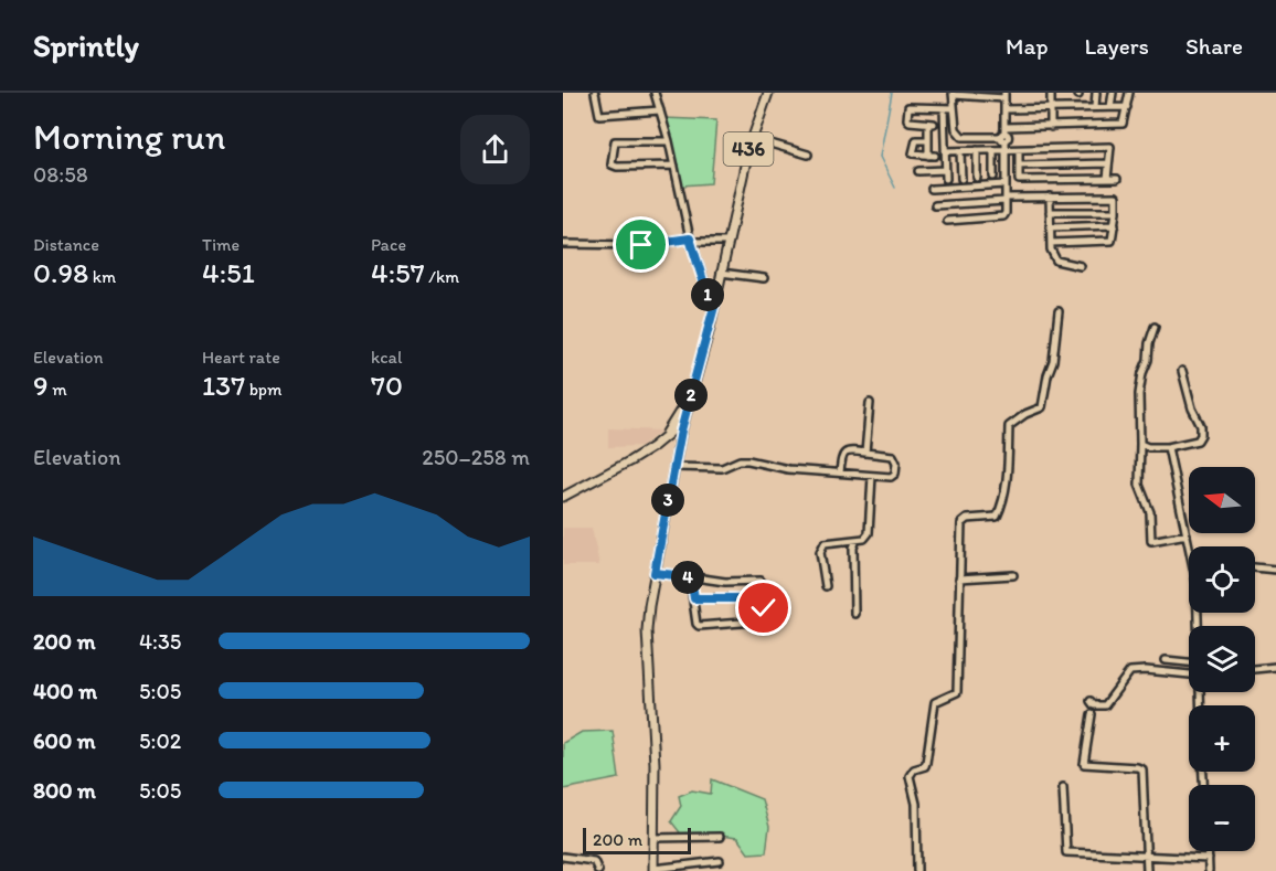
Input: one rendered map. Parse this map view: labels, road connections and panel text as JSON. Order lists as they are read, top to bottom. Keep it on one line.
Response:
{"streets":{"main road":["436"]},"scale_bar":"200 m","north":"left","page":{"header":"Sprintly","nav":["Map","Layers","Share"],"heading":["Morning run","08:58"],"stats":[["Distance","0.98 km"],["Time","4:51"],["Pace","4:57 /km"],["Elevation","9 m"],["Heart rate","137 bpm"],["kcal","70"]],"pins":["1","2","3","4"],"chart":["Elevation","250–258 m"],"map_buttons":["+","−"],"list":[{"name":"200 m","note":"4:35"},{"name":"400 m","note":"5:05"},{"name":"600 m","note":"5:02"},{"name":"800 m","note":"5:05"}],"scale":"200 m"}}
